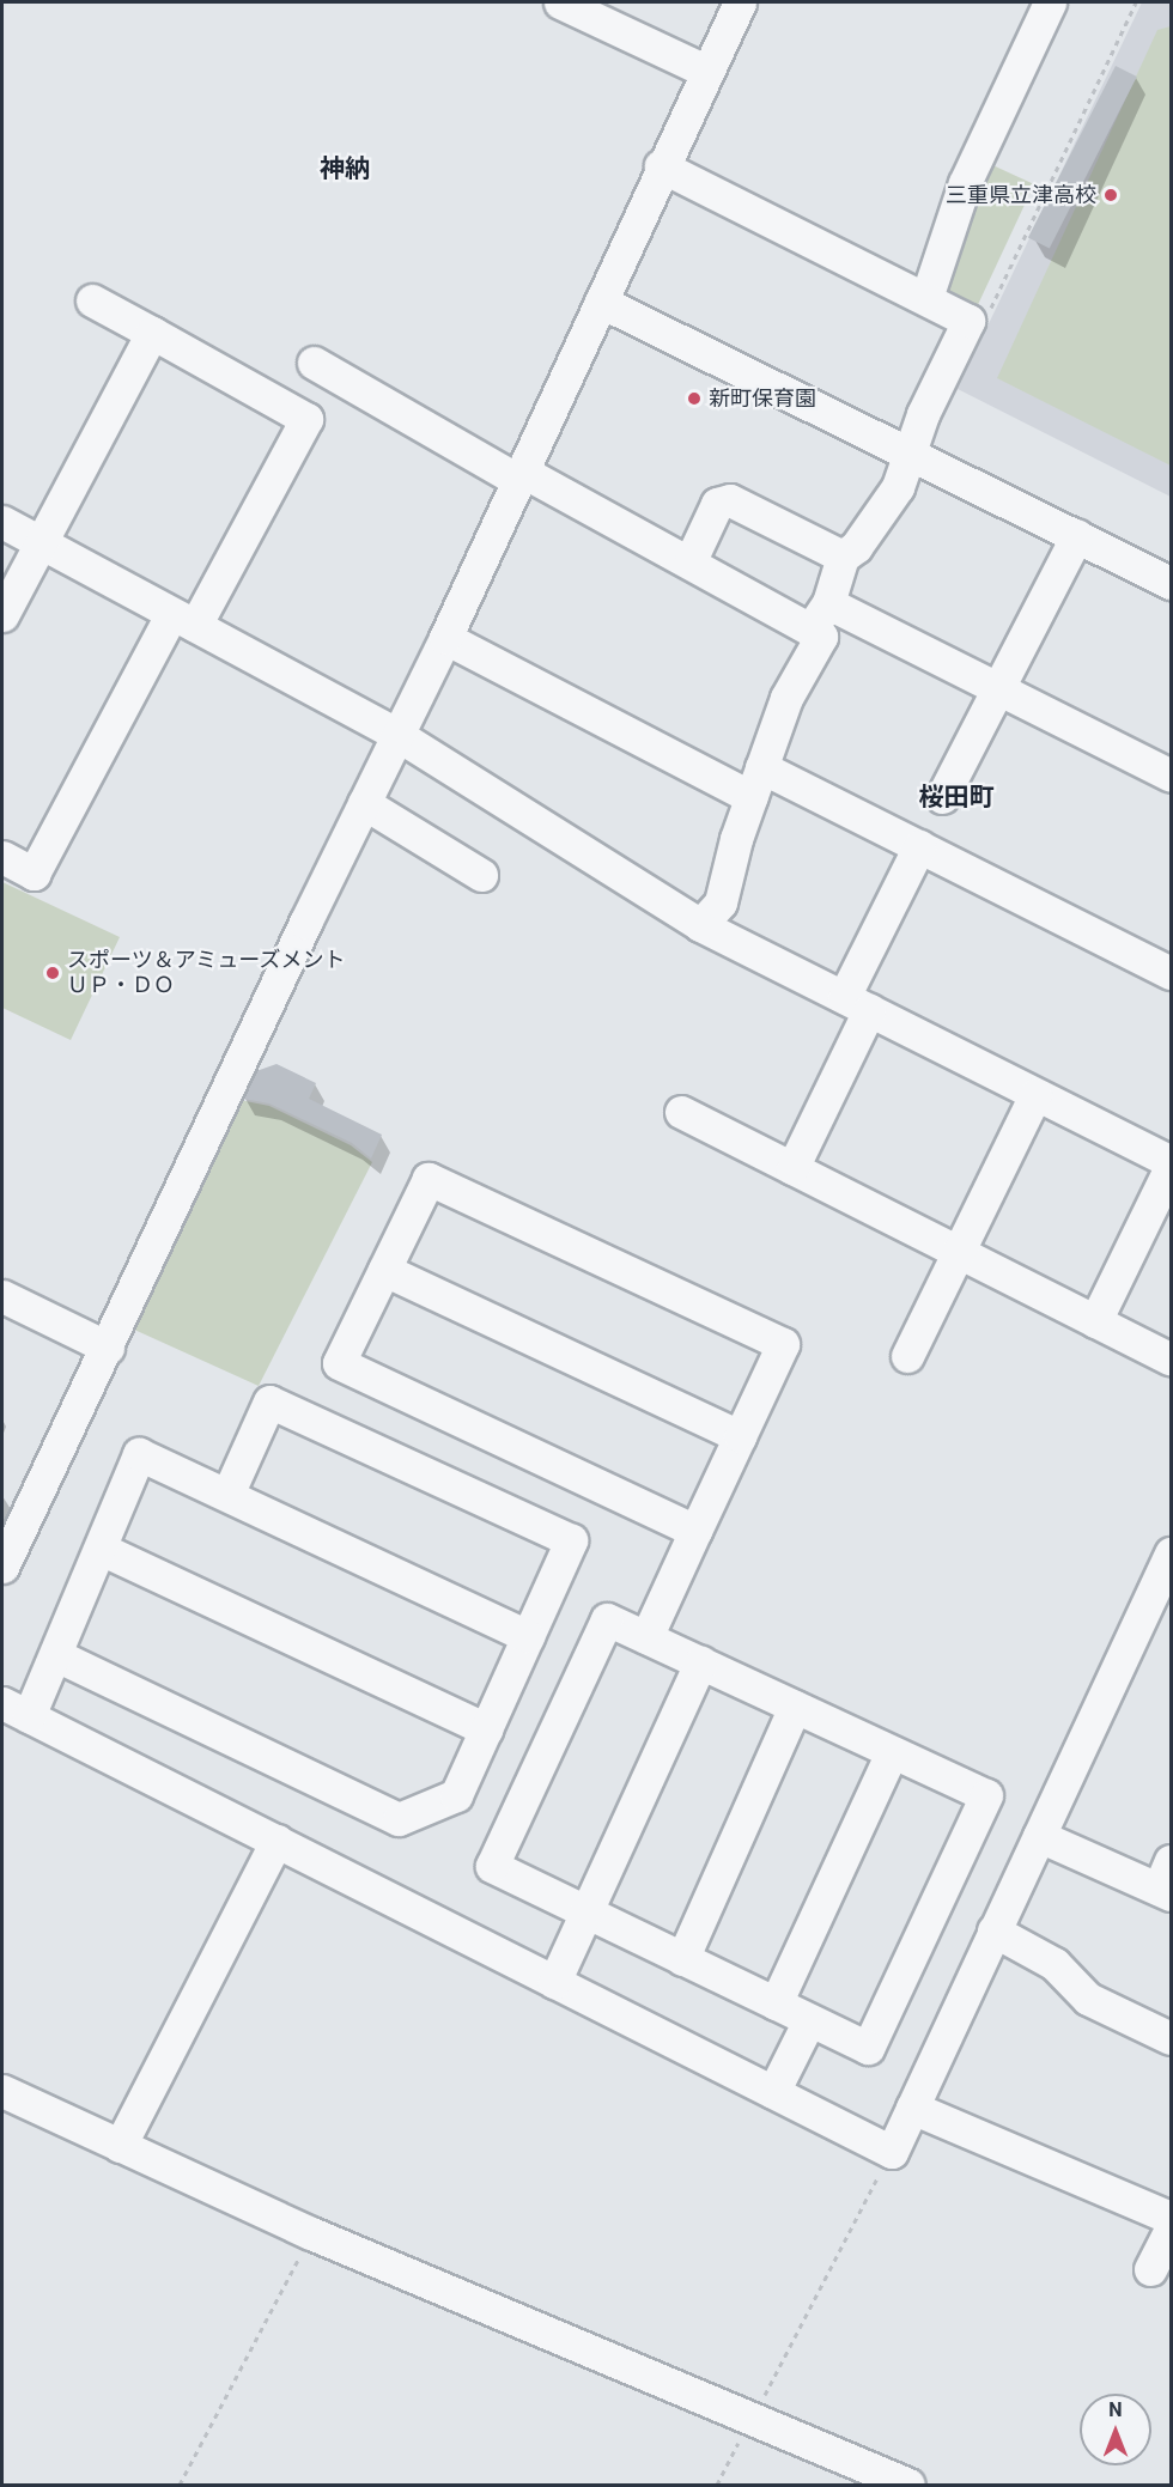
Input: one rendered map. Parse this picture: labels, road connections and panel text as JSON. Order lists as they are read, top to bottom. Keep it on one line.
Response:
{"districts":["神納","桜田町"],"places":["三重県立津高校","新町保育園","スポーツ＆アミューズメント ＵＰ・ＤＯ"],"north":"top"}
